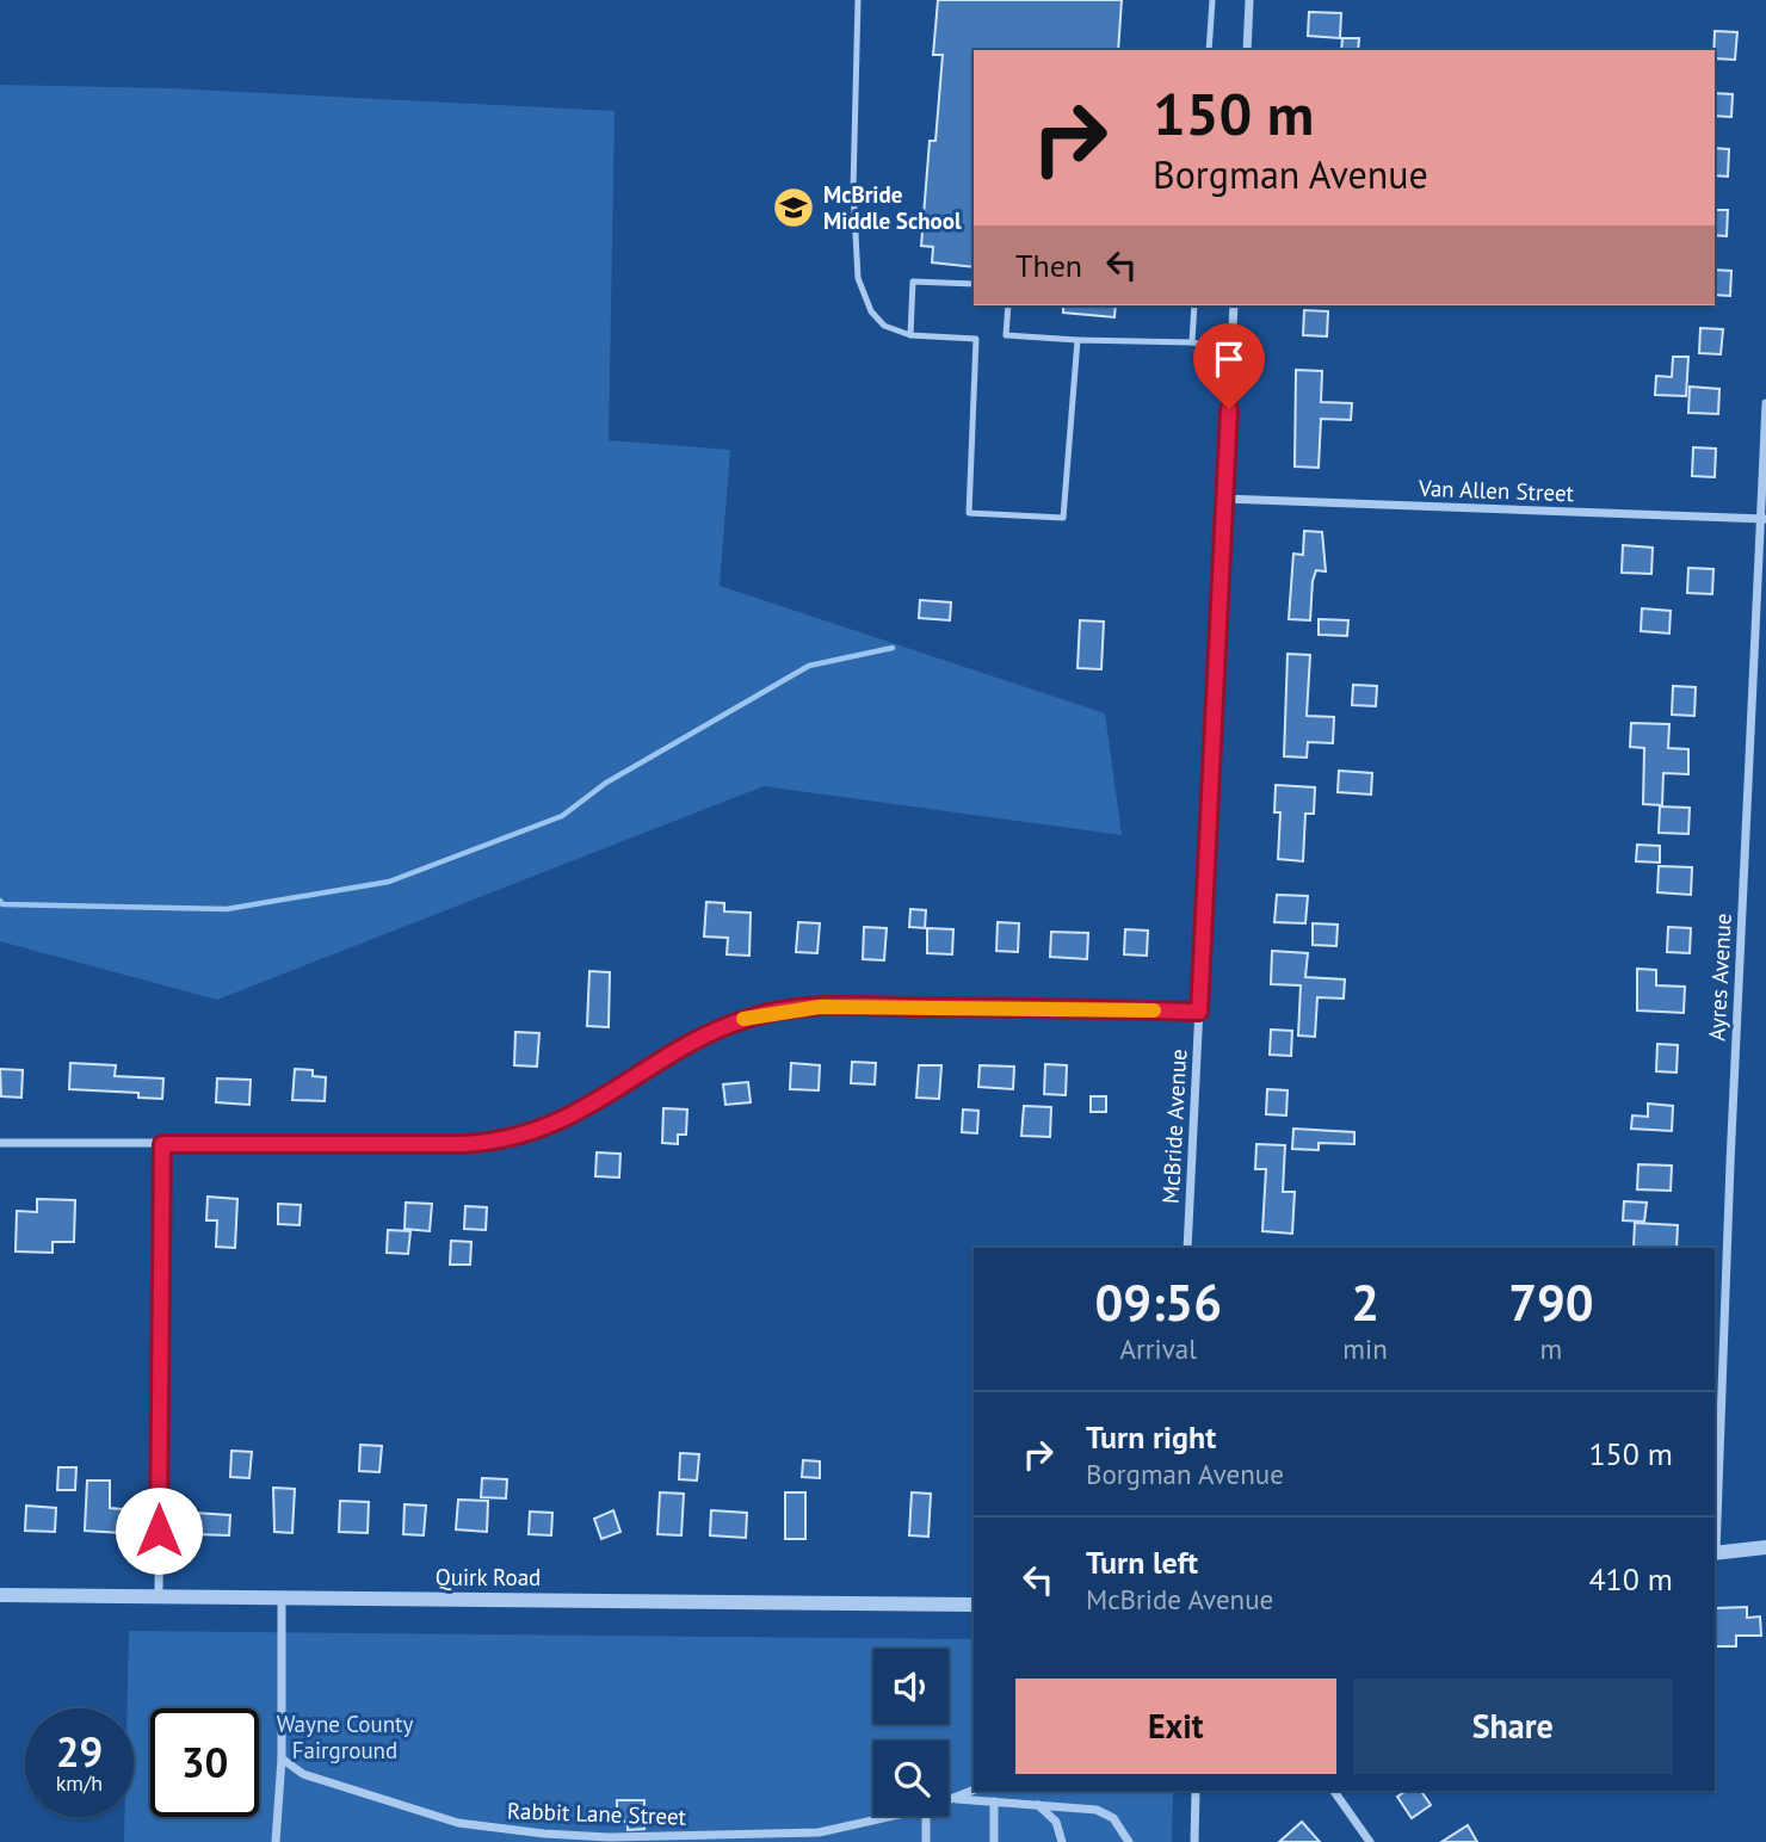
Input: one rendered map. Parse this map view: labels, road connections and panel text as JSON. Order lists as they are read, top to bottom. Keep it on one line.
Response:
{"streets":{"street":["Van Allen Street","Ayres Avenue","McBride Avenue","Quirk Road","Rabbit Lane Street"]},"crossings":[["Van Allen Street","Ayres Avenue"],["Van Allen Street","McBride Avenue"]],"parks":["Wayne County Fairground"],"places":{"school or university":["McBride Middle School"]},"page":{"turn":["150 m","Borgman Avenue"],"then":"Then","eta":["09:56","Arrival","2","min","790","m"],"list":[{"name":"Turn right","note":"Borgman Avenue","value":"150 m"},{"name":"Turn left","note":"McBride Avenue","value":"410 m"}],"buttons":["Exit","Share"],"speed":"29 km/h","limit":"30"}}
